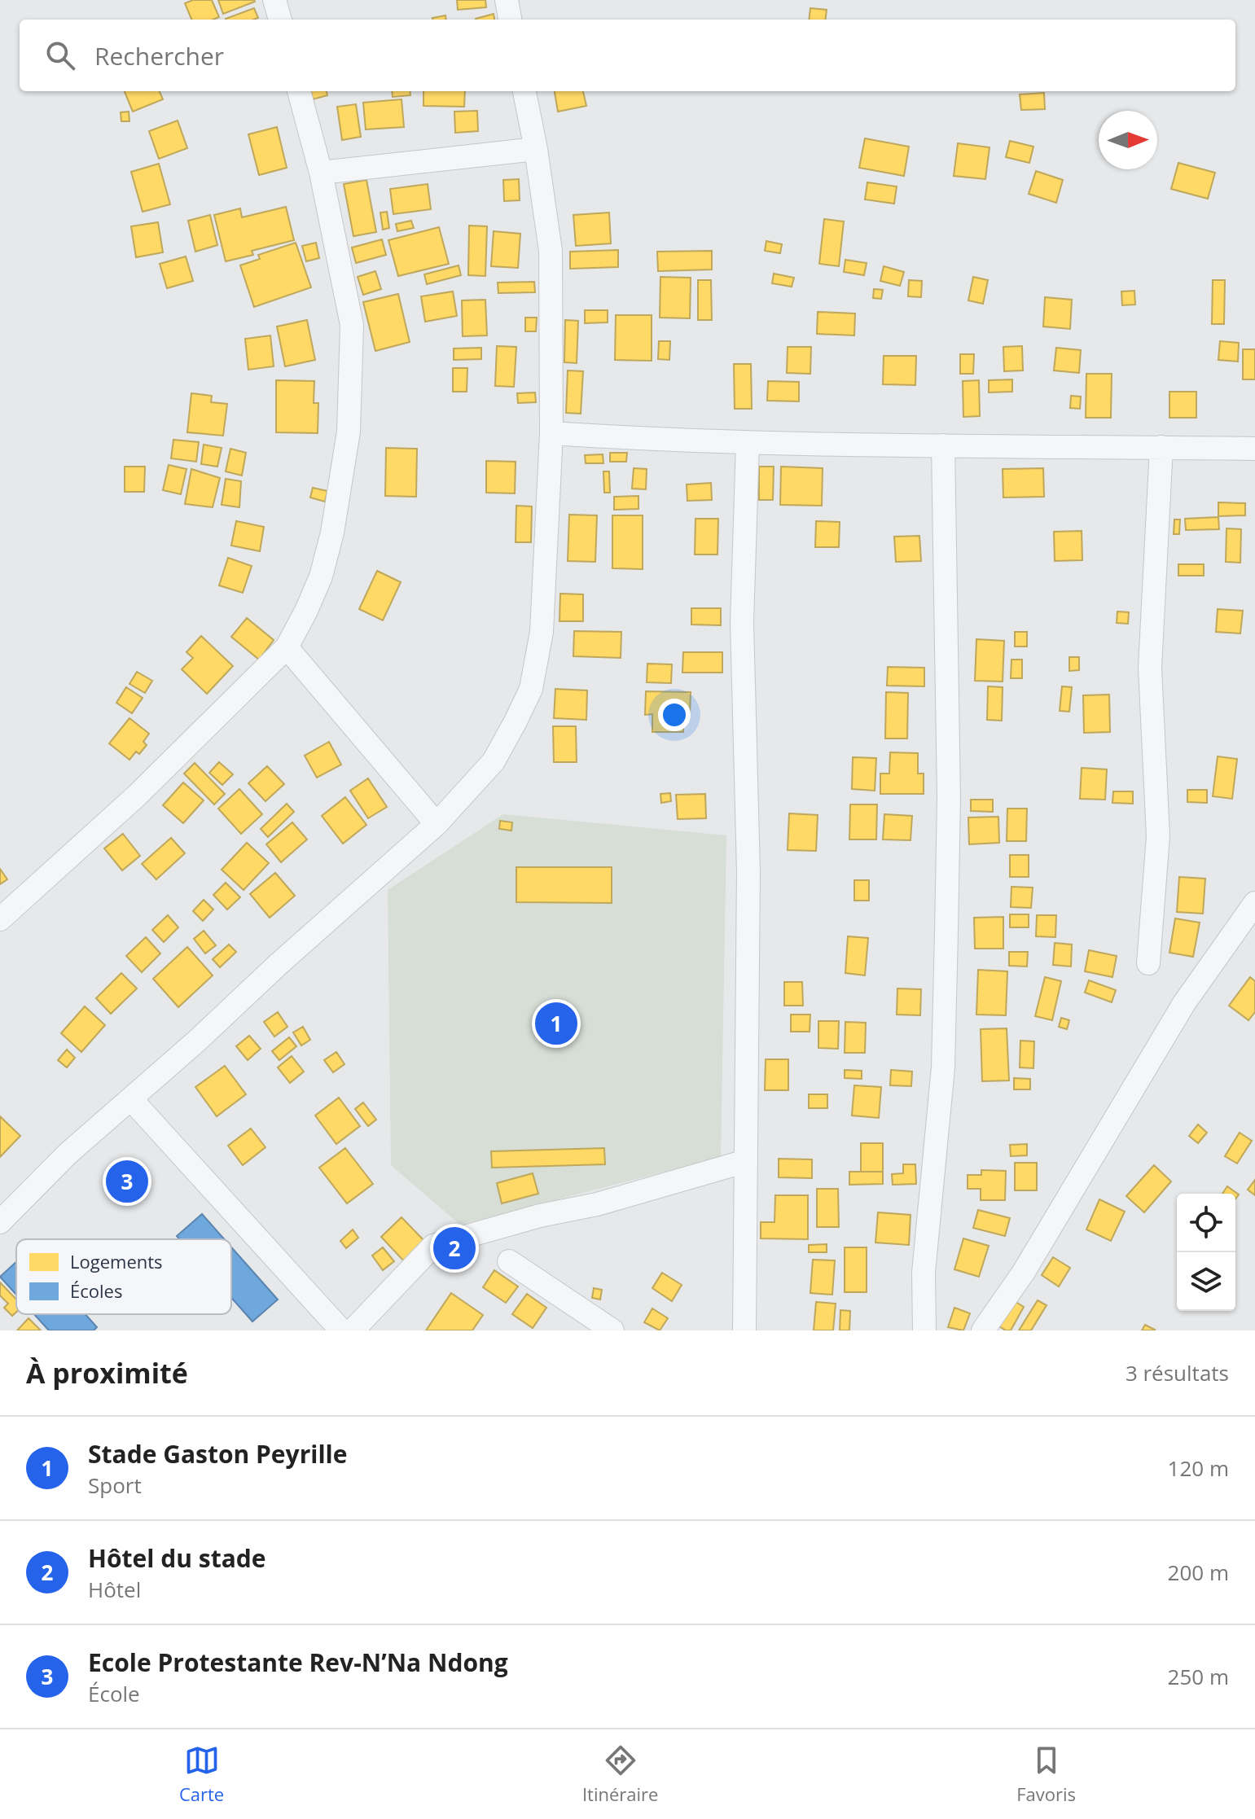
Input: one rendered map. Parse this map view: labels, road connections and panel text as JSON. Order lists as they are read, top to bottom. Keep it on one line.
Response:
{"legend":["Logements","Écoles"],"north":"right","page":{"search":"Rechercher","pins":["1","3","2"],"heading":["À proximité","3 résultats"],"list":[{"mark":"1","name":"Stade Gaston Peyrille","note":"Sport","value":"120 m"},{"mark":"2","name":"Hôtel du stade","note":"Hôtel","value":"200 m"},{"mark":"3","name":"Ecole Protestante Rev-N’Na Ndong","note":"École","value":"250 m"}],"nav":["Carte","Itinéraire","Favoris"]}}
